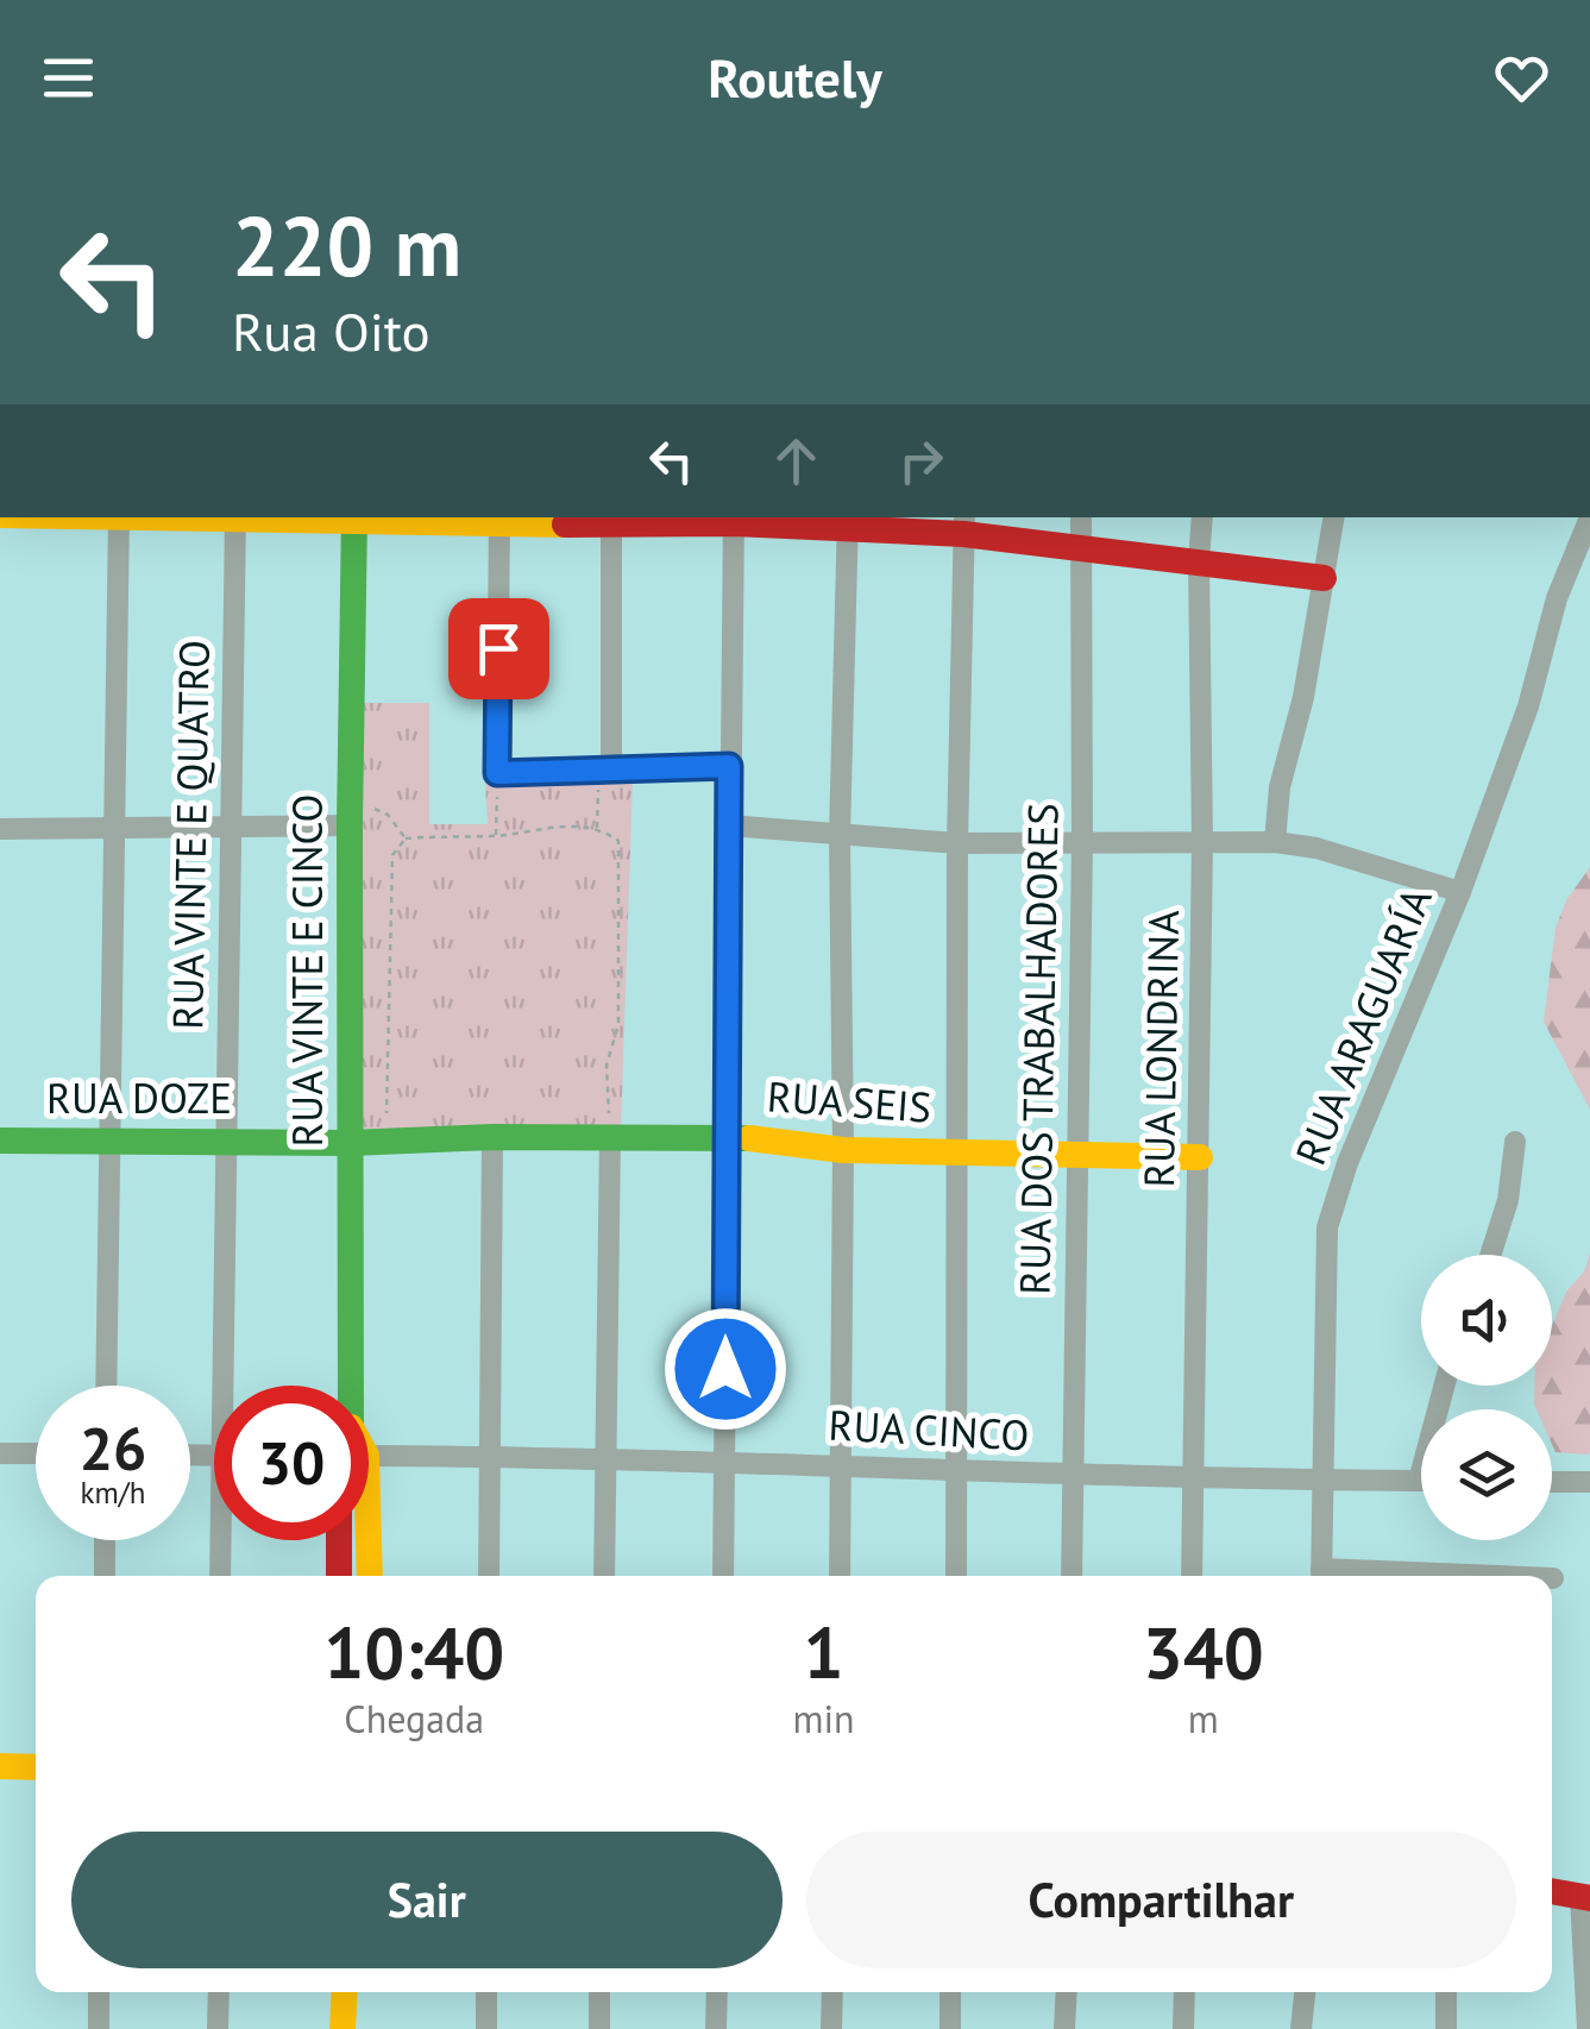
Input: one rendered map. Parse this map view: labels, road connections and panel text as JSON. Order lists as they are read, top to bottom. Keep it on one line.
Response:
{"streets":{"street":["RUA VINTE E QUATRO","RUA VINTE E CINCO","RUA ARAGUARÍA","RUA DOS TRABALHADORES","RUA LONDRINA","RUA DOZE","RUA SEIS","RUA CINCO"]},"crossings":[["RUA VINTE E QUATRO","RUA DOZE"],["RUA VINTE E CINCO","RUA DOZE"],["RUA VINTE E CINCO","RUA SEIS"],["RUA ARAGUARÍA","RUA CINCO"],["RUA DOS TRABALHADORES","RUA SEIS"],["RUA DOS TRABALHADORES","RUA CINCO"],["RUA LONDRINA","RUA SEIS"],["RUA LONDRINA","RUA CINCO"],["RUA DOZE","RUA SEIS"]],"page":{"header":"Routely","turn":["220 m","Rua Oito"],"speed":"26 km/h","limit":"30","eta":["10:40","Chegada","1","min","340","m"],"buttons":["Sair","Compartilhar"]}}
